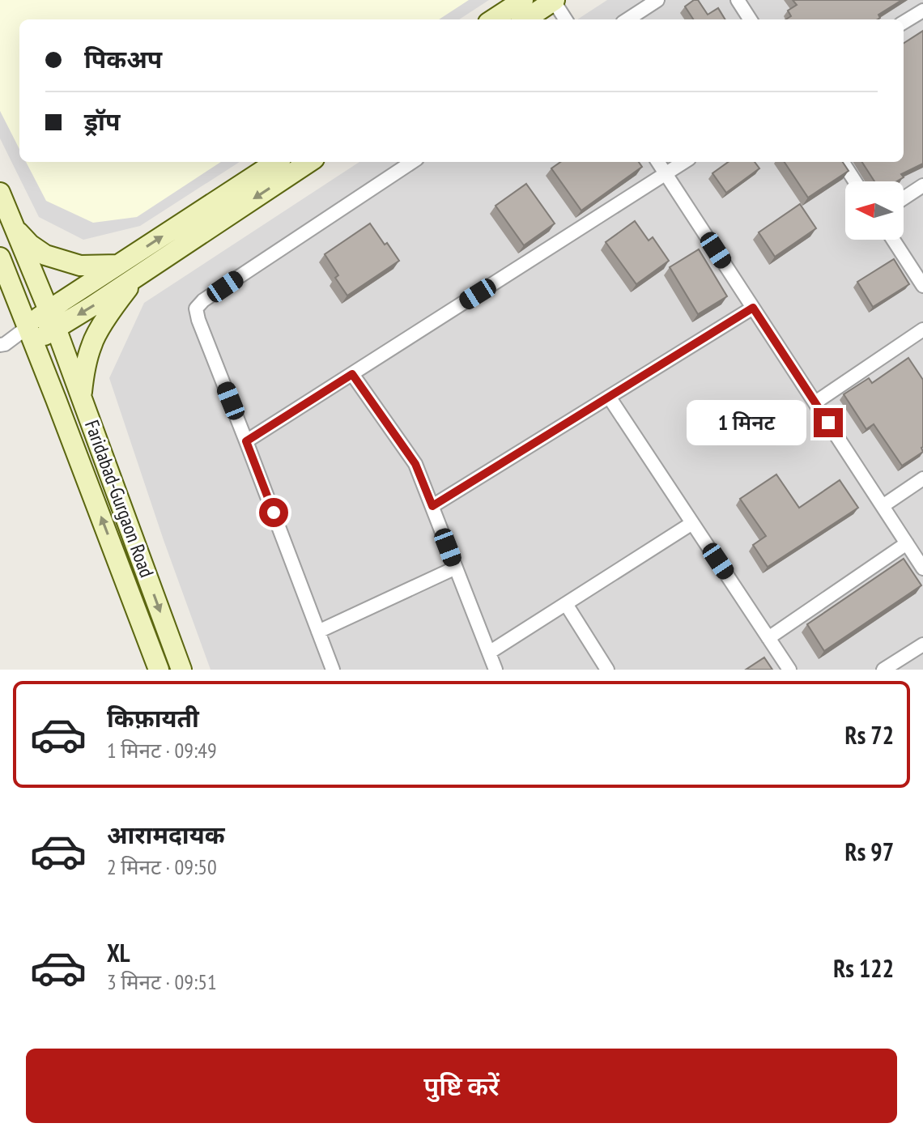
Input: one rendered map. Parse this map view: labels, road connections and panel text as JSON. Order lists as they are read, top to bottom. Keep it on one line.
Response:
{"streets":{"main road":["Faridabad-Gurgaon Road"]},"north":"left","page":{"banner":["पिकअप","ड्रॉप"],"bubble":"1 मिनट","list":[{"name":"किफ़ायती","note":"1 मिनट · 09:49","value":"Rs 72"},{"name":"आरामदायक","note":"2 मिनट · 09:50","value":"Rs 97"},{"name":"XL","note":"3 मिनट · 09:51","value":"Rs 122"}],"buttons":"पुष्टि करें"}}
